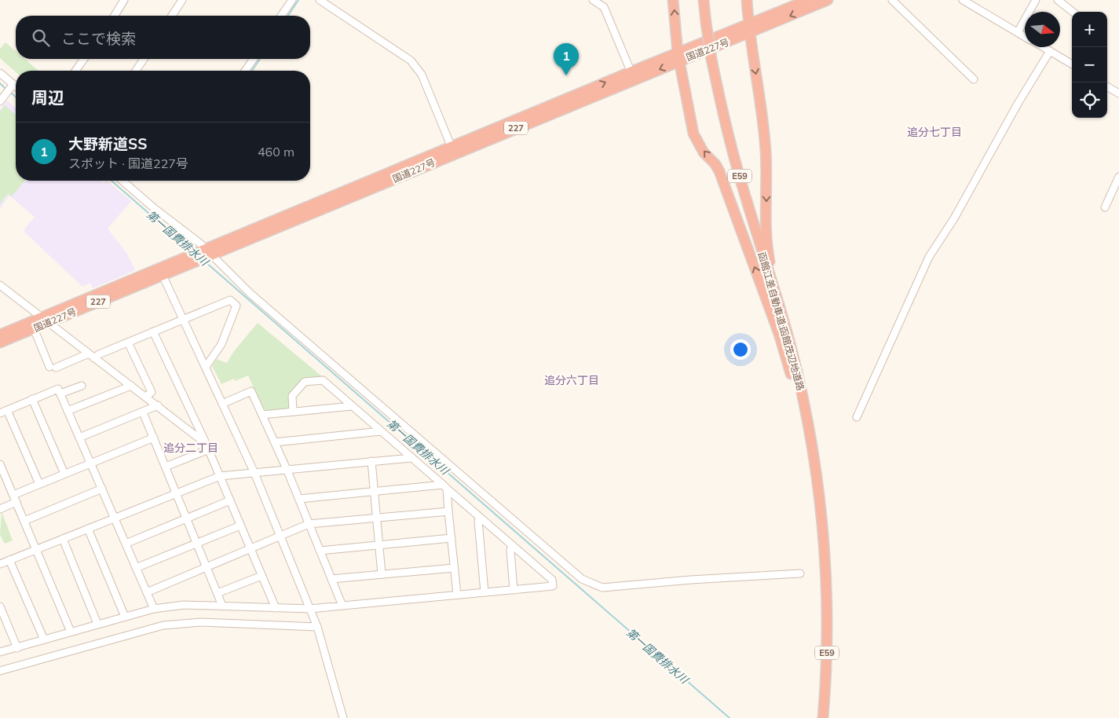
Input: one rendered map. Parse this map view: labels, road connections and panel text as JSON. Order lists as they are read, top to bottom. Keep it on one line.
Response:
{"streets":{"highway":["国道227号","227","E59","函館江差自動車道;函館茂辺地道路"]},"districts":["追分七丁目","追分六丁目","追分二丁目"],"water":["第一国費排水川"],"north":"right","page":{"map_buttons":["+","−"],"search":"ここで検索","pins":"1","heading":"周辺","list":[{"mark":"1","name":"大野新道SS","note":"スポット · 国道227号","value":"460 m"}]}}
